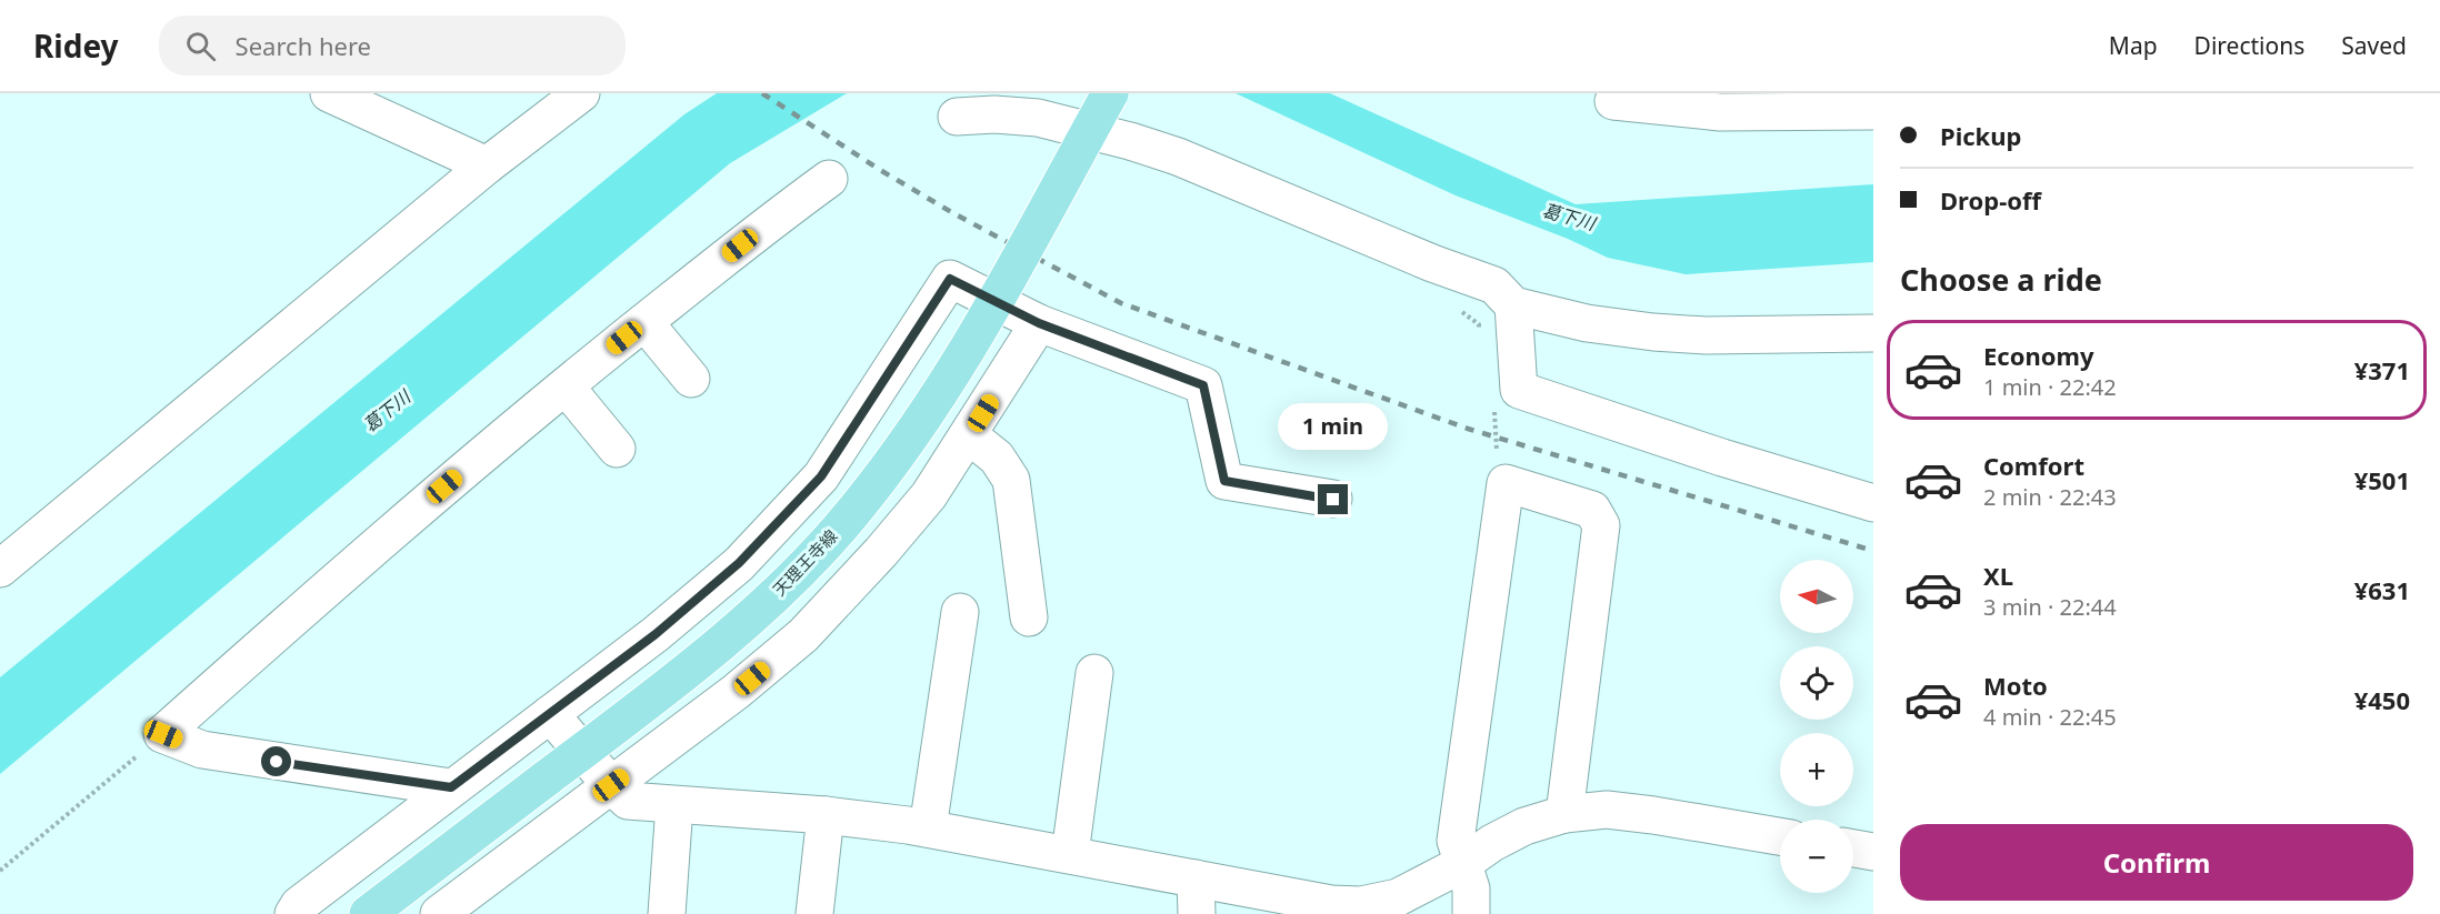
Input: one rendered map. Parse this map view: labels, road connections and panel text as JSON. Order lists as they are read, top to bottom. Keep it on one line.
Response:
{"streets":{"main road":["天理王寺線"]},"water":["葛下川"],"north":"left","page":{"header":"Ridey","search":"Search here","nav":["Map","Directions","Saved"],"banner":["Pickup","Drop-off"],"heading":"Choose a ride","list":[{"name":"Economy","note":"1 min · 22:42","value":"¥371"},{"name":"Comfort","note":"2 min · 22:43","value":"¥501"},{"name":"XL","note":"3 min · 22:44","value":"¥631"},{"name":"Moto","note":"4 min · 22:45","value":"¥450"}],"bubble":"1 min","map_buttons":["+","−"],"buttons":"Confirm"}}
